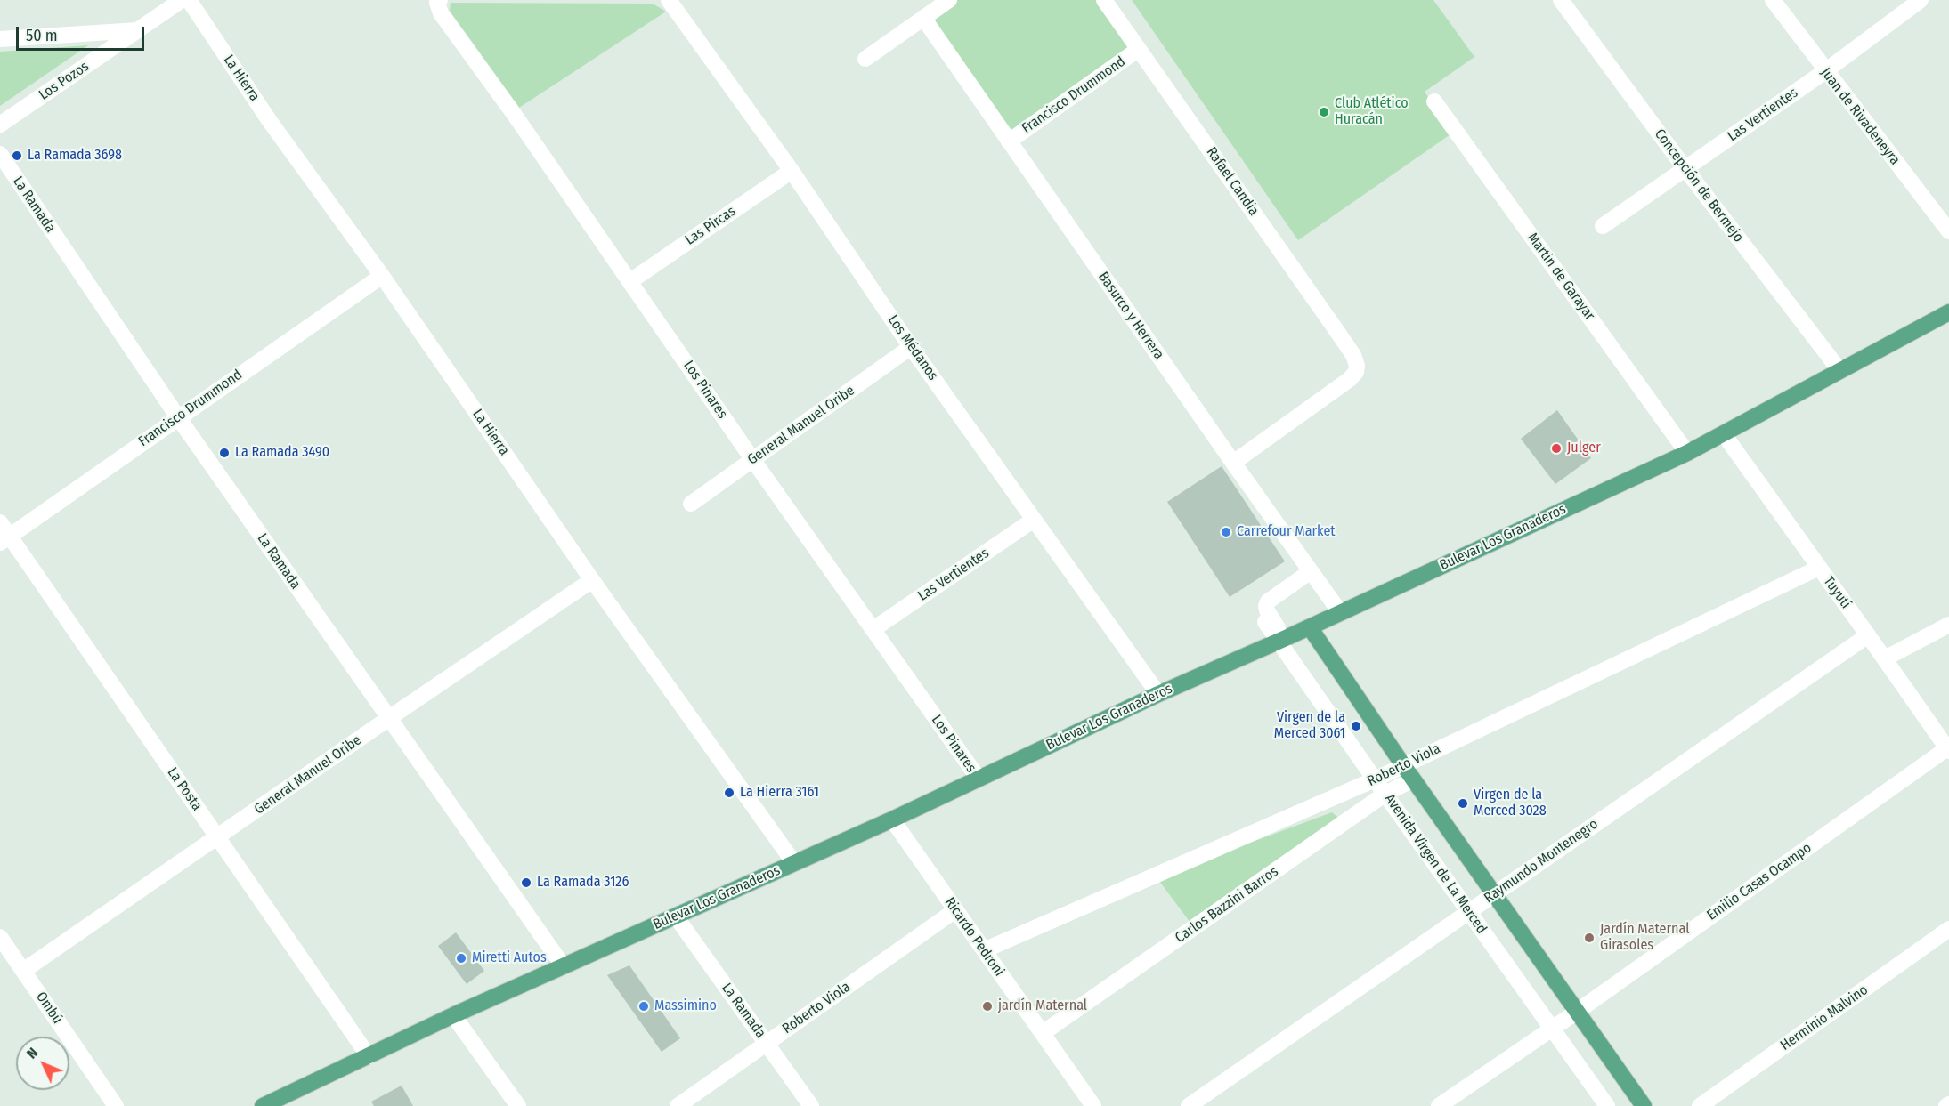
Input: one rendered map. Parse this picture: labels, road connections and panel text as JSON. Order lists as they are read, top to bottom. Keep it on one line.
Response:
{"streets":{"main road":["Bulevar Los Granaderos","Avenida Virgen de La Merced"],"street":["La Hierra","Los Pozos","Francisco Drummond","Las Vertientes","Juan de Rivadeneyra","Rafael Candia","Concepción de Bermejo","La Ramada","Las Pircas","Martin de Garayar","Basurco y Herrera","Los Médanos","Los Pinares","General Manuel Oribe","Tuyutí","Roberto Viola","La Posta","Raymundo Montenegro","Emilio Casas Ocampo","Carlos Bazzini Barros","Ricardo Pedroni","Ombú","Herminio Malvino"]},"crossings":[["La Hierra","Francisco Drummond"],["La Hierra","General Manuel Oribe"],["La Hierra","Bulevar Los Granaderos"],["Francisco Drummond","Rafael Candia"],["Francisco Drummond","La Ramada"],["Francisco Drummond","Basurco y Herrera"],["Francisco Drummond","La Posta"],["Las Vertientes","Juan de Rivadeneyra"],["Las Vertientes","Concepción de Bermejo"],["Las Vertientes","Los Médanos"],["Las Vertientes","Los Pinares"],["Rafael Candia","Basurco y Herrera"],["Concepción de Bermejo","Bulevar Los Granaderos"],["La Ramada","General Manuel Oribe"],["La Ramada","Bulevar Los Granaderos"],["La Ramada","Roberto Viola"],["Las Pircas","Los Médanos"],["Las Pircas","Los Pinares"],["Martin de Garayar","Bulevar Los Granaderos"],["Basurco y Herrera","Bulevar Los Granaderos"],["Los Médanos","General Manuel Oribe"],["Los Médanos","Bulevar Los Granaderos"],["Los Pinares","General Manuel Oribe"],["Los Pinares","Bulevar Los Granaderos"],["General Manuel Oribe","La Posta"],["General Manuel Oribe","Ombú"],["Bulevar Los Granaderos","Tuyutí"],["Bulevar Los Granaderos","La Posta"],["Bulevar Los Granaderos","Avenida Virgen de La Merced"],["Bulevar Los Granaderos","Ricardo Pedroni"],["Tuyutí","Roberto Viola"],["Tuyutí","Raymundo Montenegro"],["Tuyutí","Emilio Casas Ocampo"],["Roberto Viola","Avenida Virgen de La Merced"],["Roberto Viola","Ricardo Pedroni"],["Raymundo Montenegro","Avenida Virgen de La Merced"],["Avenida Virgen de La Merced","Emilio Casas Ocampo"],["Avenida Virgen de La Merced","Carlos Bazzini Barros"],["Carlos Bazzini Barros","Ricardo Pedroni"]],"places":["Club Atlético Huracán","La Ramada 3698","Julger","La Ramada 3490","Carrefour Market","Virgen de la Merced 3061","La Hierra 3161","Virgen de la Merced 3028","La Ramada 3126","Jardín Maternal Girasoles","Miretti Autos","Massimino","jardín Maternal"],"scale_bar":"50 m","north":"top left"}
